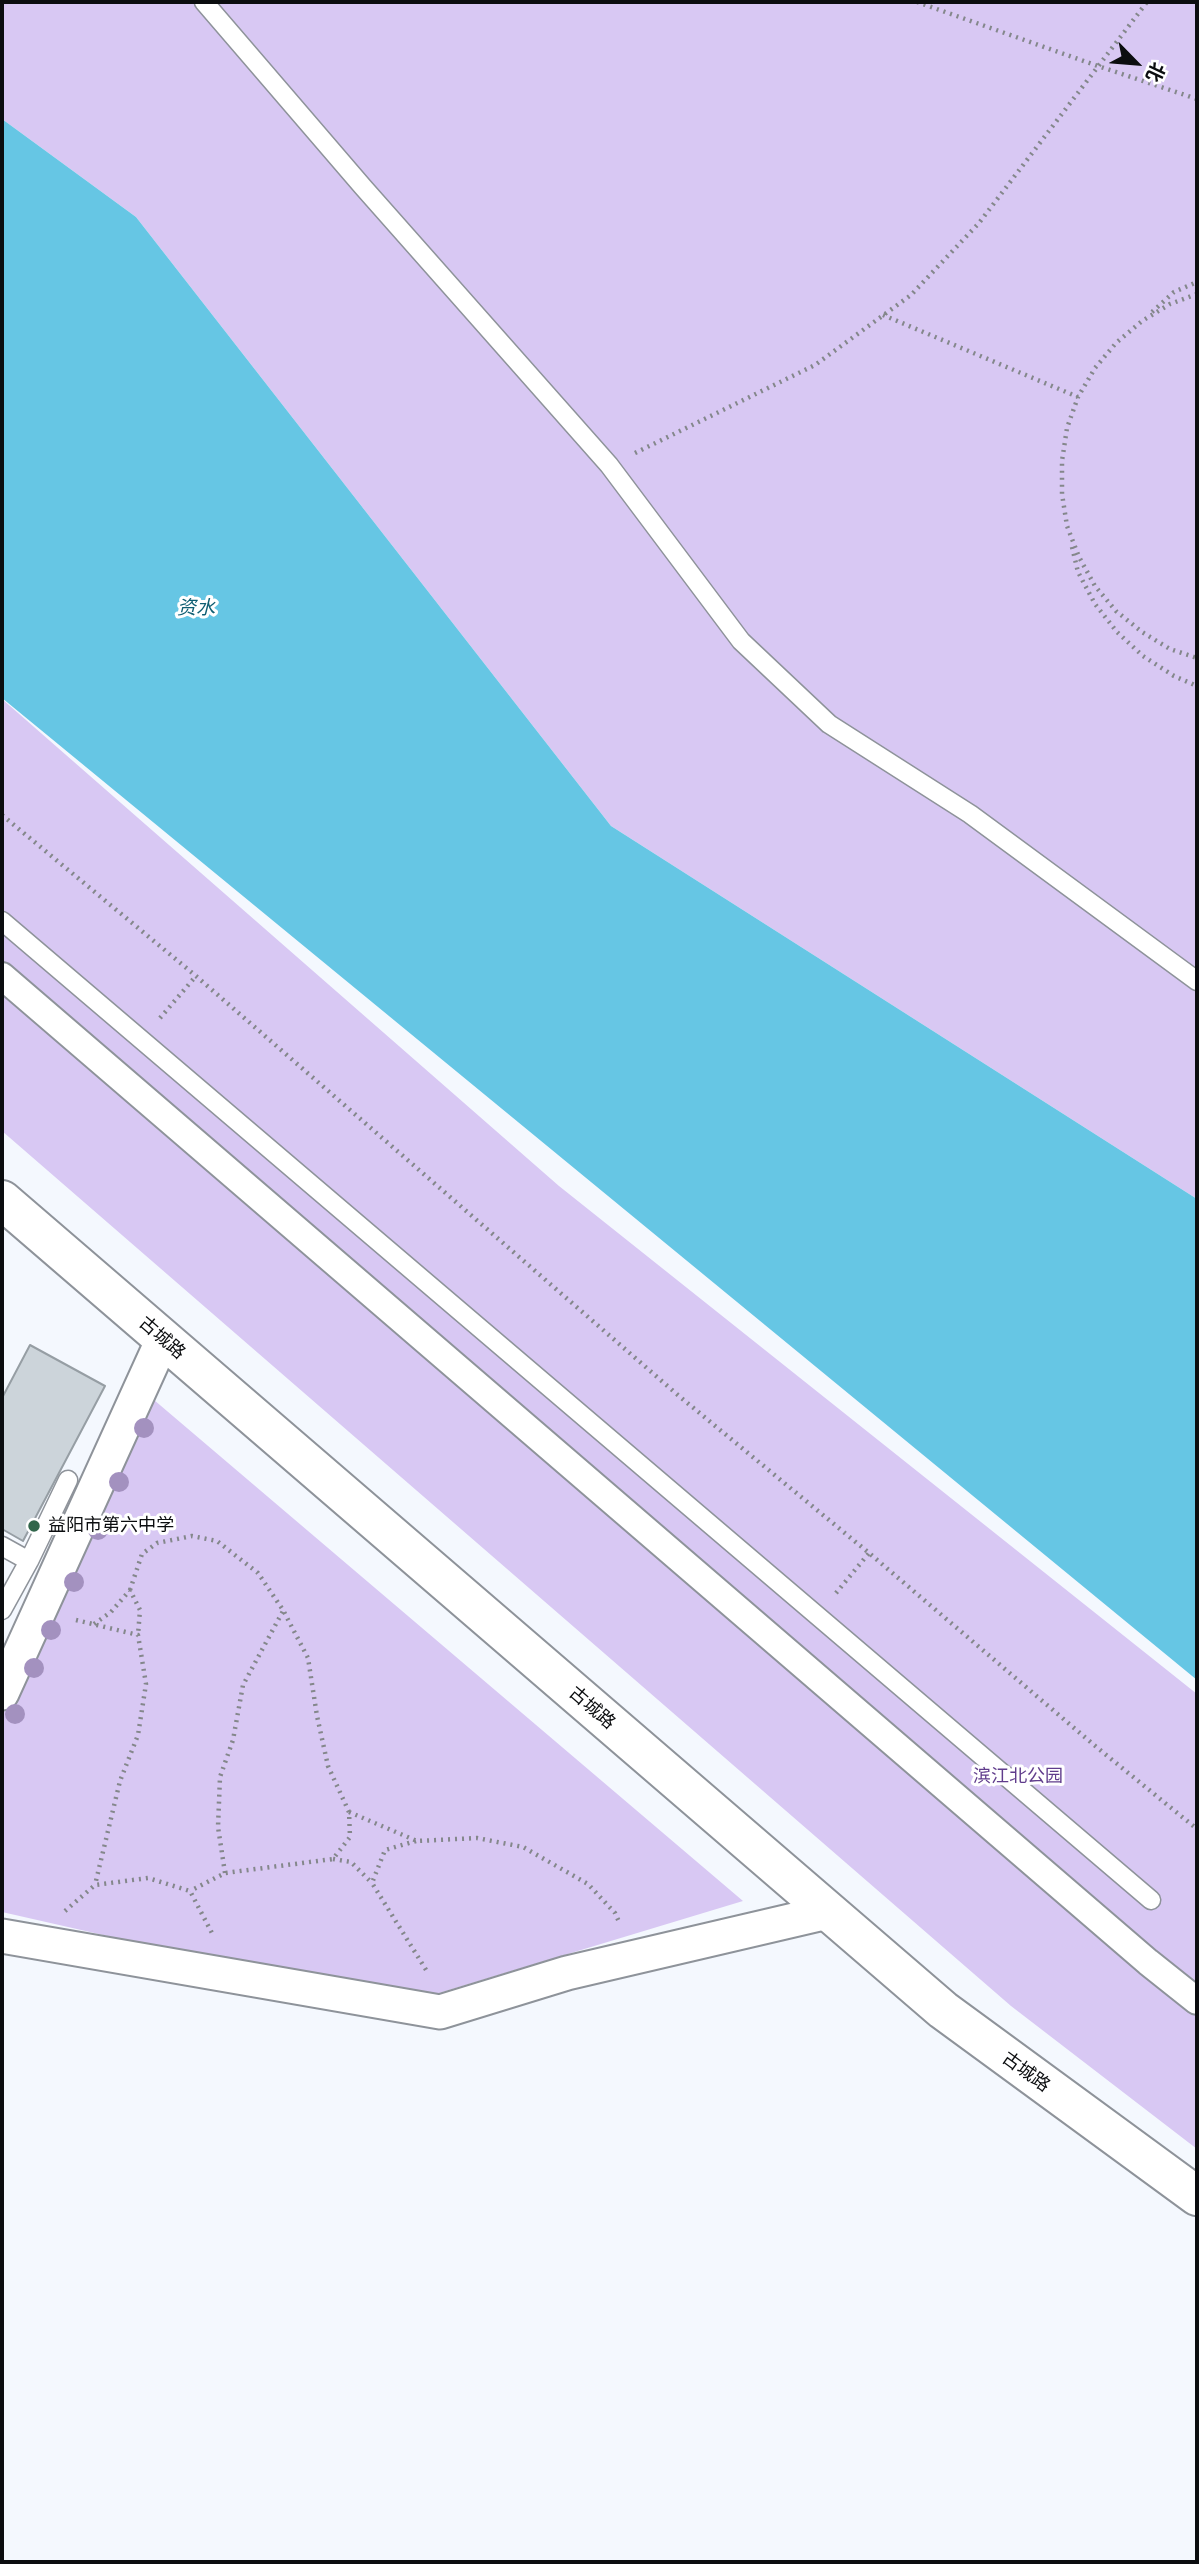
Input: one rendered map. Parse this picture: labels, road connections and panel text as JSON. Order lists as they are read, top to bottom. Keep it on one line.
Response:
{"streets":{"street":["古城路"]},"water":["资水"],"parks":["滨江北公园"],"places":["益阳市第六中学"],"north":"bottom right"}
